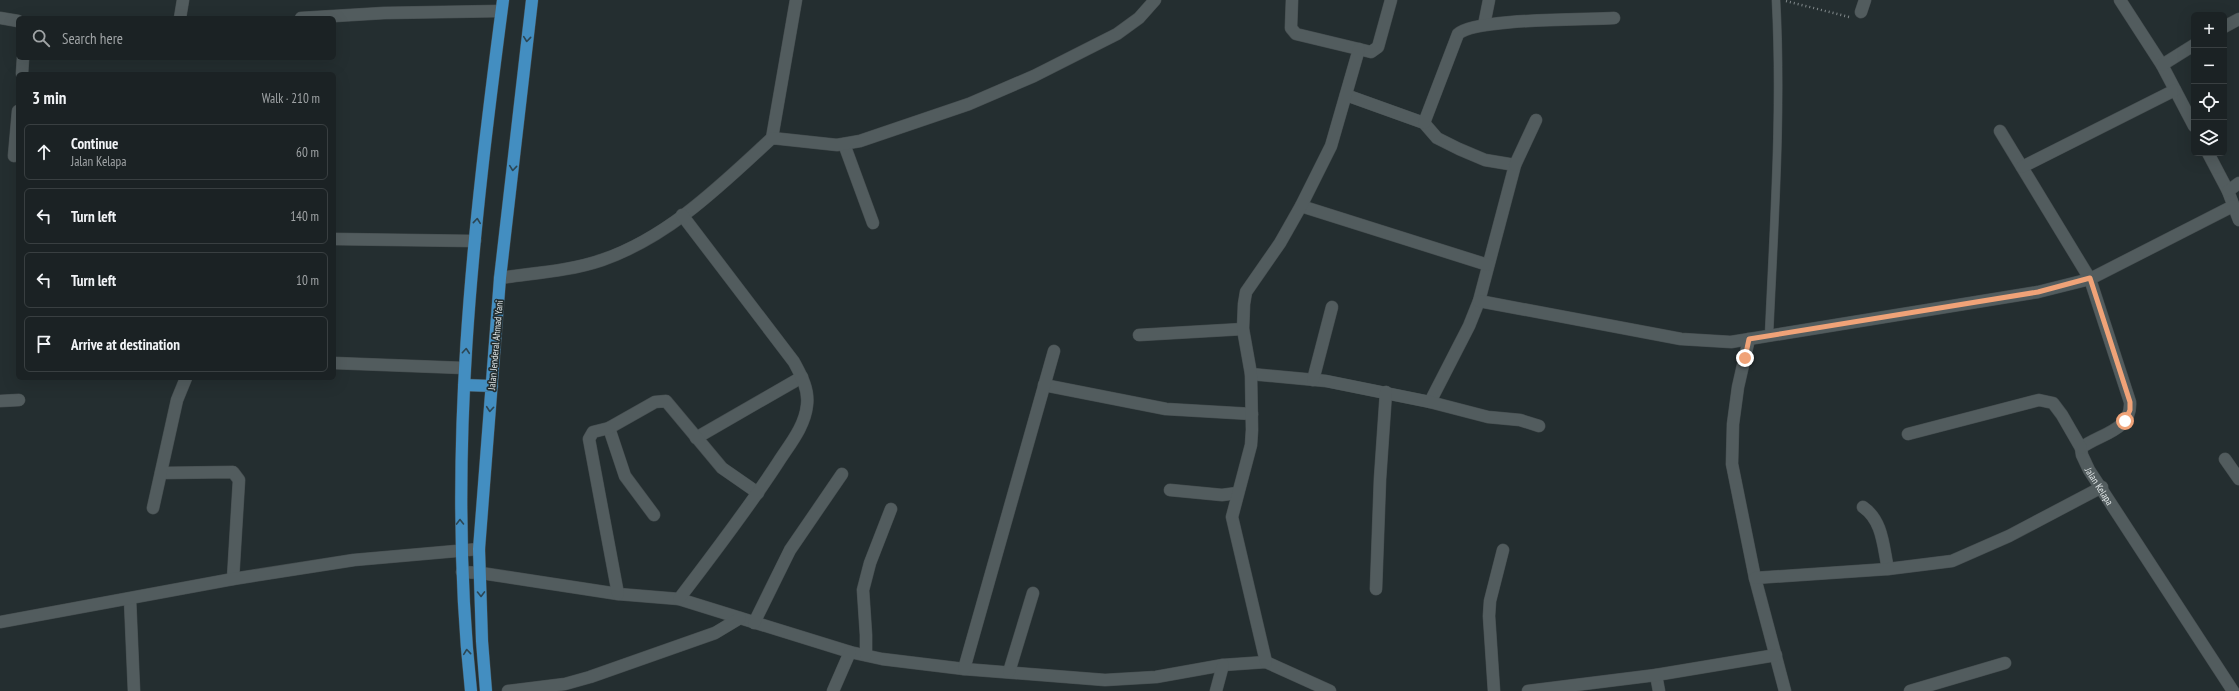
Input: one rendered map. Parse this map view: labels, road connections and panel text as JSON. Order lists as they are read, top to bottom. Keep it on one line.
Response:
{"streets":{"highway":["Jalan Jenderal Ahmad Yani"],"street":["Jalan Kelapa"]},"page":{"map_buttons":["+","−"],"search":"Search here","heading":["3 min","Walk · 210 m"],"list":[["Continue","Jalan Kelapa","60 m"],["Turn left","140 m"],["Turn left","10 m"],"Arrive at destination"]}}
